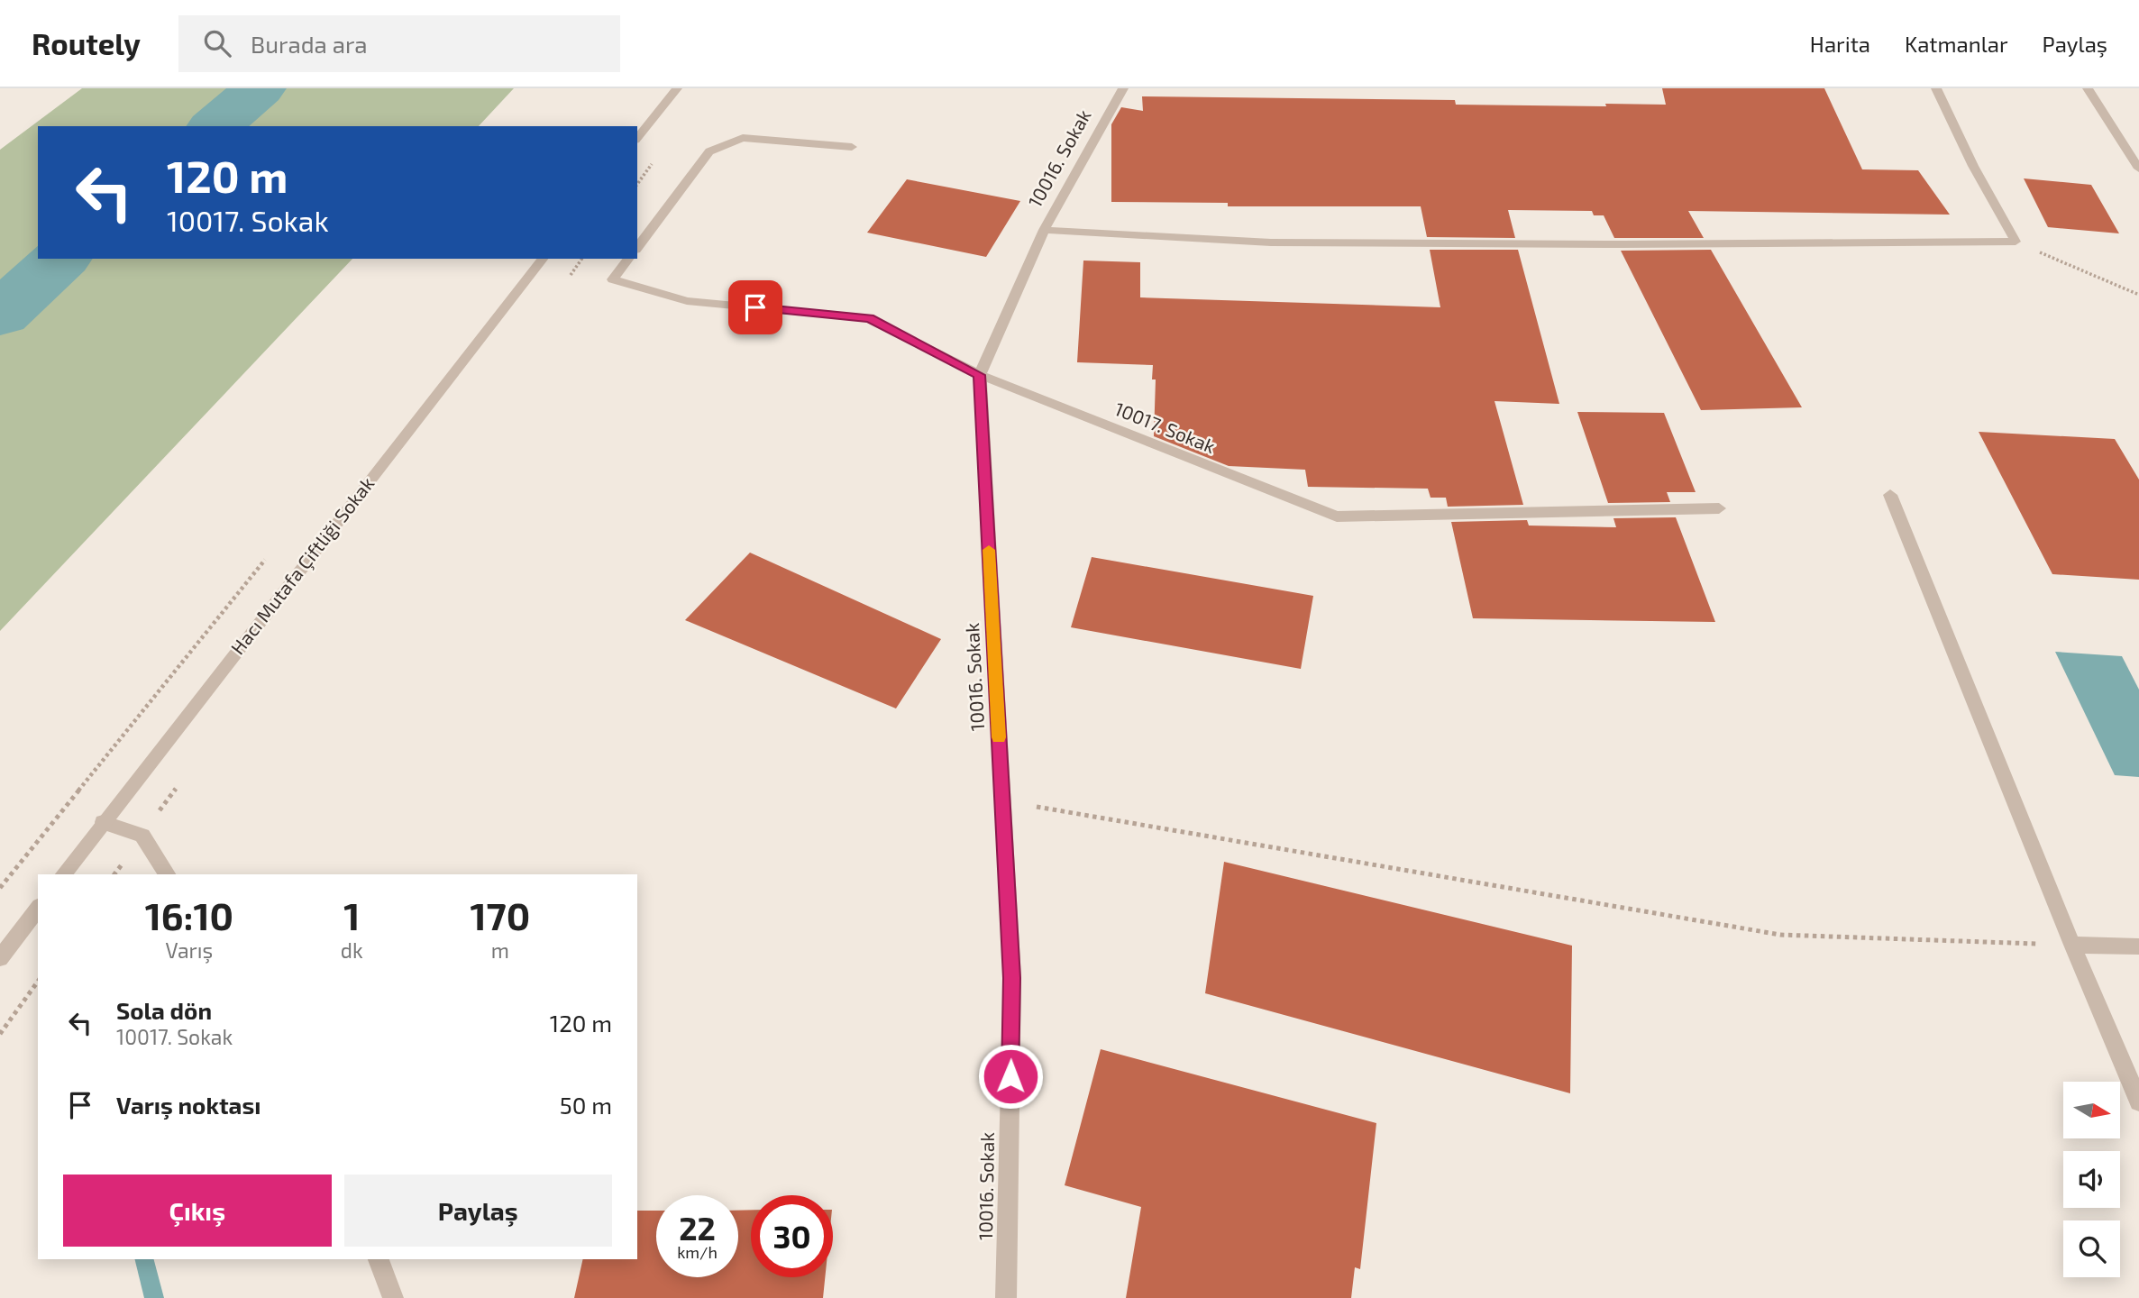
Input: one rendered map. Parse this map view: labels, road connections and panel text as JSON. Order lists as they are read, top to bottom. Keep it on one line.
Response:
{"streets":{"street":["10016. Sokak","10017. Sokak","Hacı Mutafa Çiftliği Sokak"]},"crossings":[["10016. Sokak","10017. Sokak"]],"north":"right","page":{"header":"Routely","search":"Burada ara","nav":["Harita","Katmanlar","Paylaş"],"turn":["120 m","10017. Sokak"],"eta":["16:10","Varış","1","dk","170","m"],"list":[{"name":"Sola dön","note":"10017. Sokak","value":"120 m"},{"name":"Varış noktası","value":"50 m"}],"buttons":["Çıkış","Paylaş"],"speed":"22 km/h","limit":"30"}}
